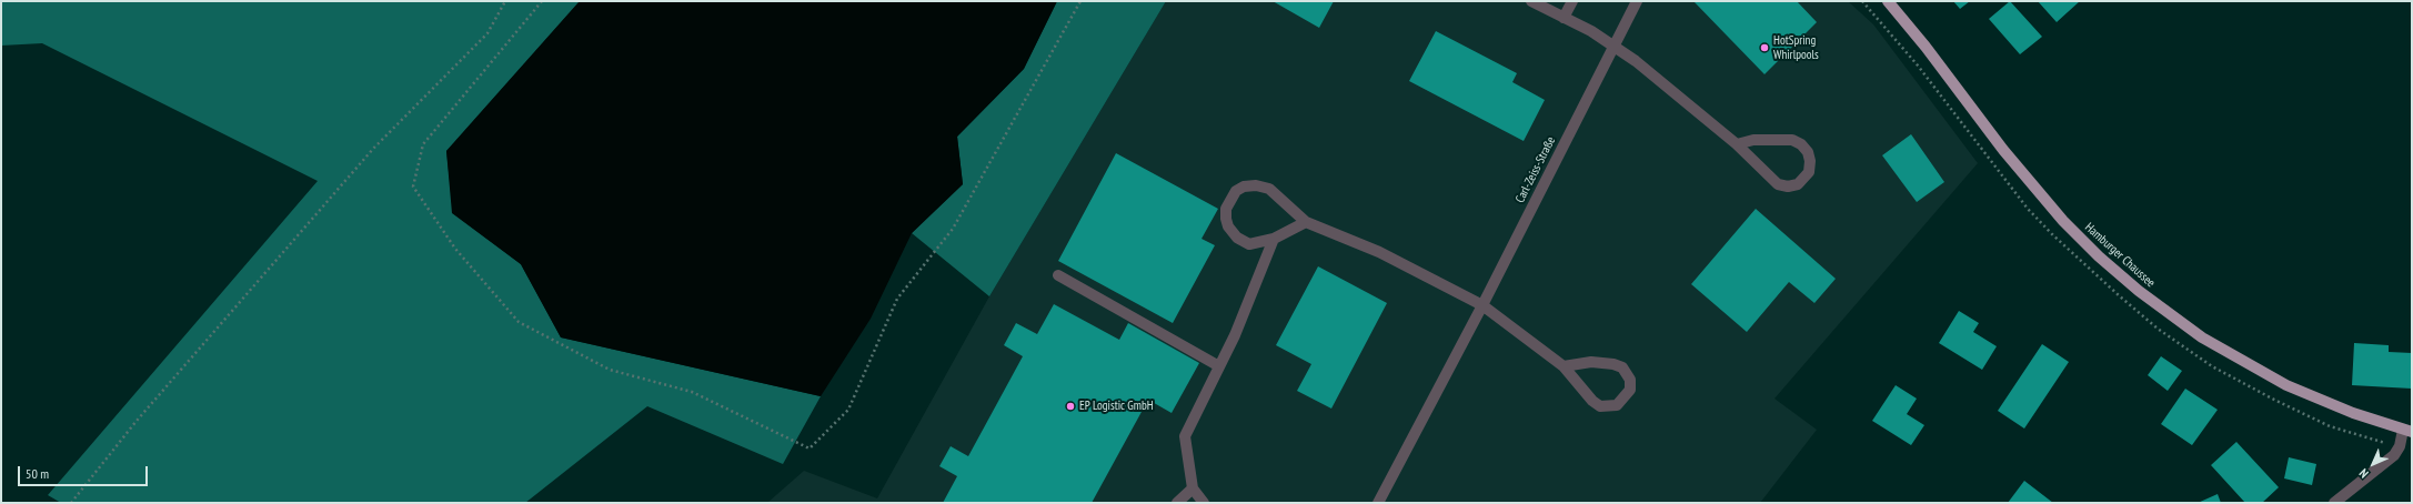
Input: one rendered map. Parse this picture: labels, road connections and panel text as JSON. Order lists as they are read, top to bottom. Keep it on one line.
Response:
{"streets":{"main road":["Hamburger Chaussee"],"street":["Carl-Zeiss-Straße"]},"places":["HotSpring Whirlpools","EP Logistic GmbH"],"scale_bar":"50 m","north":"bottom left"}
